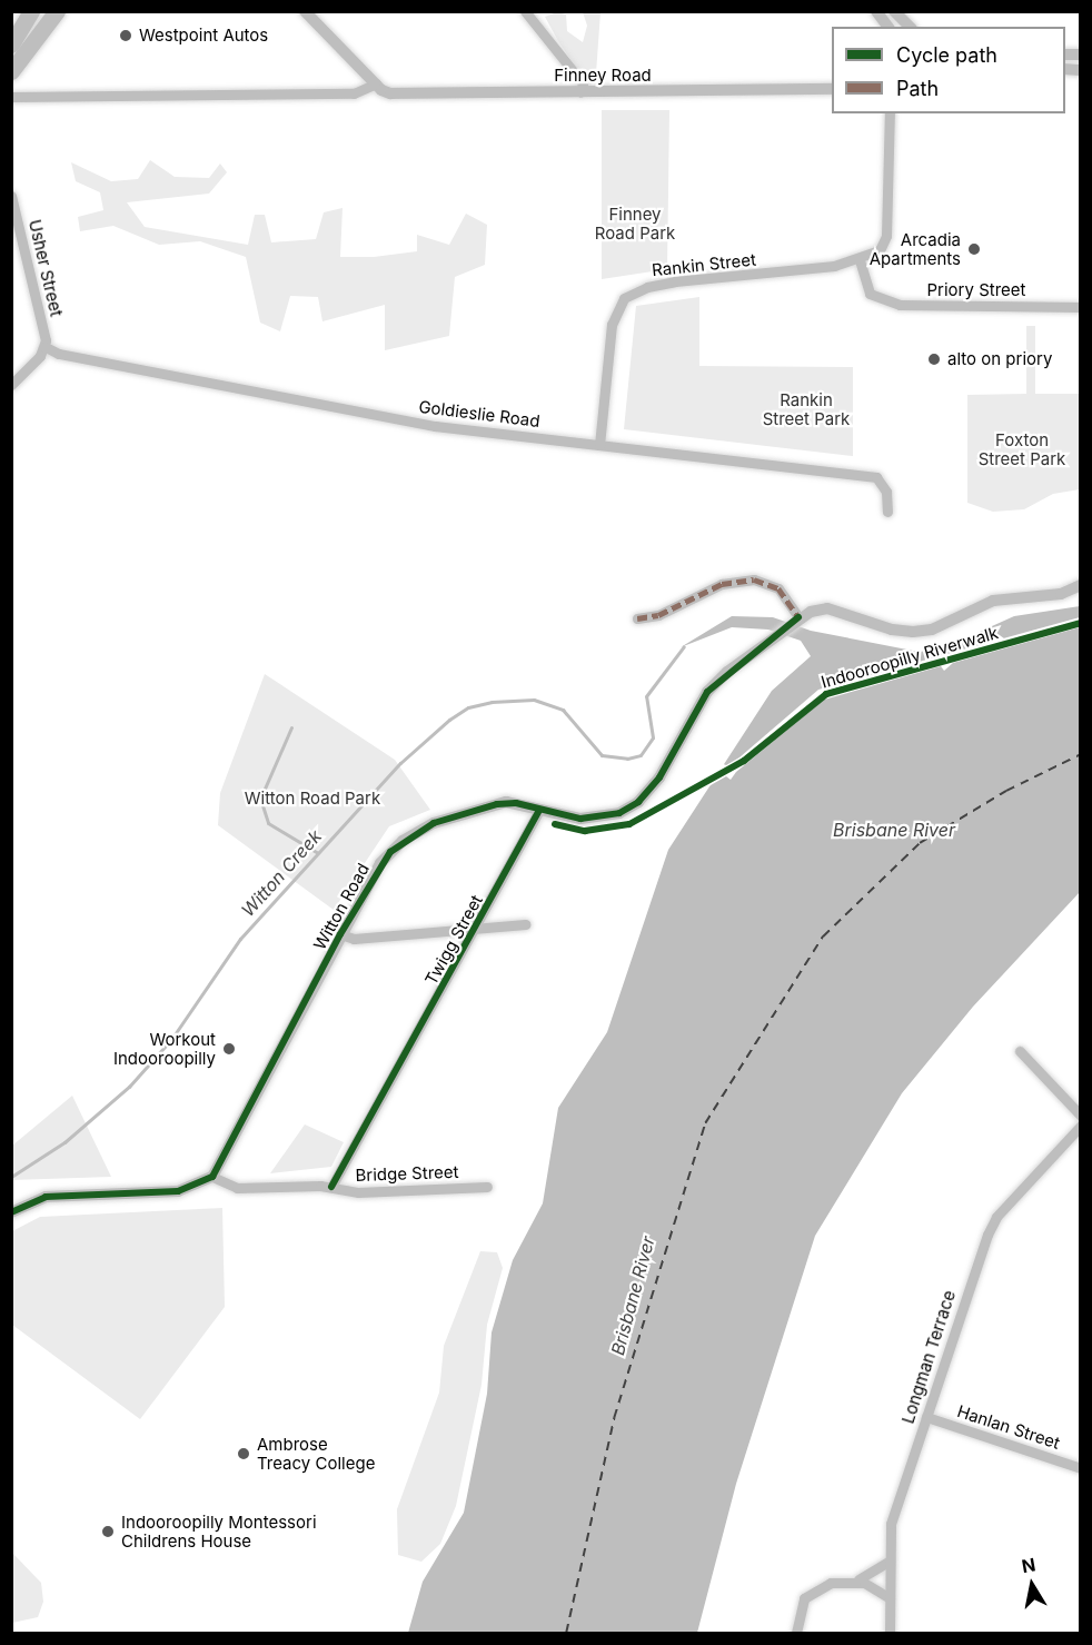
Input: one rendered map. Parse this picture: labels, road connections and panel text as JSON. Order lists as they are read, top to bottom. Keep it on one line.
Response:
{"streets":{"street":["Finney Road","Rankin Street","Usher Street","Priory Street","Goldieslie Road","Witton Road","Twigg Street","Bridge Street","Longman Terrace","Hanlan Street"],"cycle path":["Indooroopilly Riverwalk"]},"crossings":[["Rankin Street","Priory Street"],["Rankin Street","Goldieslie Road"],["Usher Street","Goldieslie Road"],["Witton Road","Twigg Street"],["Witton Road","Bridge Street"],["Twigg Street","Bridge Street"],["Longman Terrace","Hanlan Street"]],"water":["Brisbane River","Witton Creek"],"parks":["Finney Road Park","Rankin Street Park","Foxton Street Park","Witton Road Park"],"places":["Westpoint Autos","Arcadia Apartments","alto on priory","Workout Indooroopilly","Ambrose Treacy College","Indooroopilly Montessori Childrens House"],"legend":["Cycle path","Path"],"north":"top"}
